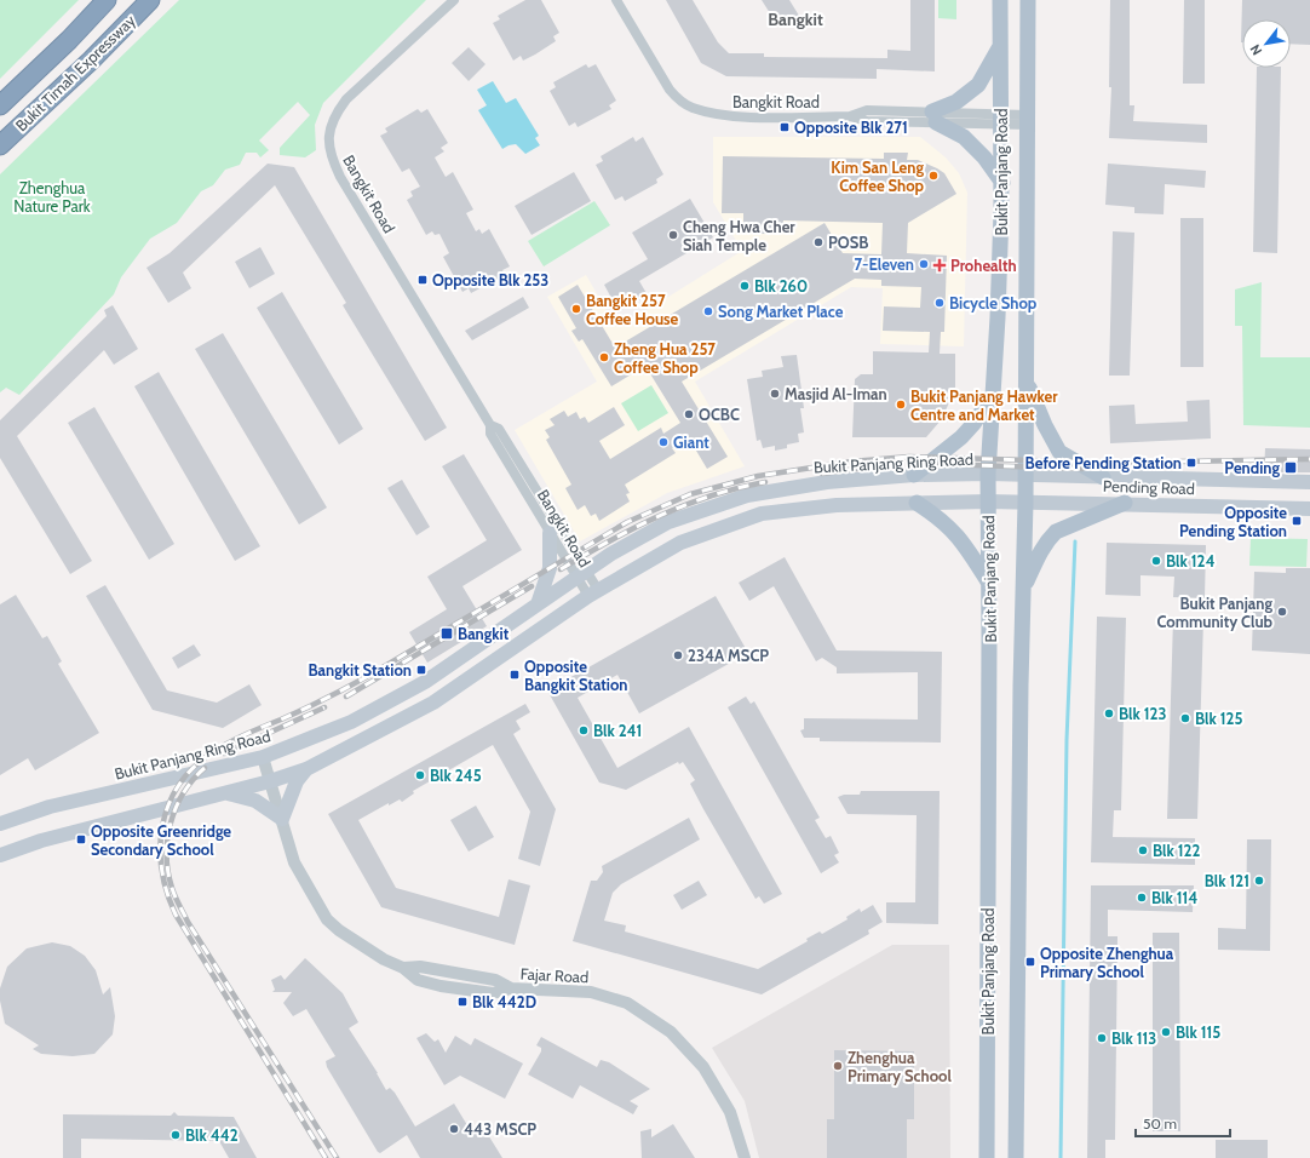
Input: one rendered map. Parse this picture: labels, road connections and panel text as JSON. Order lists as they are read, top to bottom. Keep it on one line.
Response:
{"streets":{"highway":["Bukit Timah Expressway"],"main road":["Bukit Panjang Road","Bukit Panjang Ring Road","Pending Road"],"street":["Bangkit Road","Fajar Road"]},"crossings":[["Bangkit Road","Bukit Panjang Road"],["Bangkit Road","Bukit Panjang Ring Road"],["Bukit Panjang Road","Bukit Panjang Ring Road"],["Bukit Panjang Road","Pending Road"],["Bukit Panjang Ring Road","Pending Road"],["Bukit Panjang Ring Road","Fajar Road"]],"districts":["Bangkit"],"parks":["Zhenghua Nature Park"],"places":{"transit":["Opposite Blk 271","Opposite Blk 253","Before Pending Station","Pending","Opposite Pending Station","Bangkit","Bangkit Station","Opposite Bangkit Station","Opposite Greenridge Secondary School","Opposite Zhenghua Primary School","Blk 442D"],"other":["Kim San Leng Coffee Shop","Cheng Hwa Cher Siah Temple","POSB","7-Eleven","Blk 260","Bicycle Shop","Bangkit 257 Coffee House","Song Market Place","Zheng Hua 257 Coffee Shop","Masjid Al-Iman","Bukit Panjang Hawker Centre and Market","OCBC","Giant","Blk 124","Bukit Panjang Community Club","234A MSCP","Blk 123","Blk 125","Blk 241","Blk 245","Blk 122","Blk 121","Blk 114","Blk 115","Blk 113","Zhenghua Primary School","443 MSCP","Blk 442"],"health":["Prohealth"]},"scale_bar":"50 m","north":"bottom left"}
